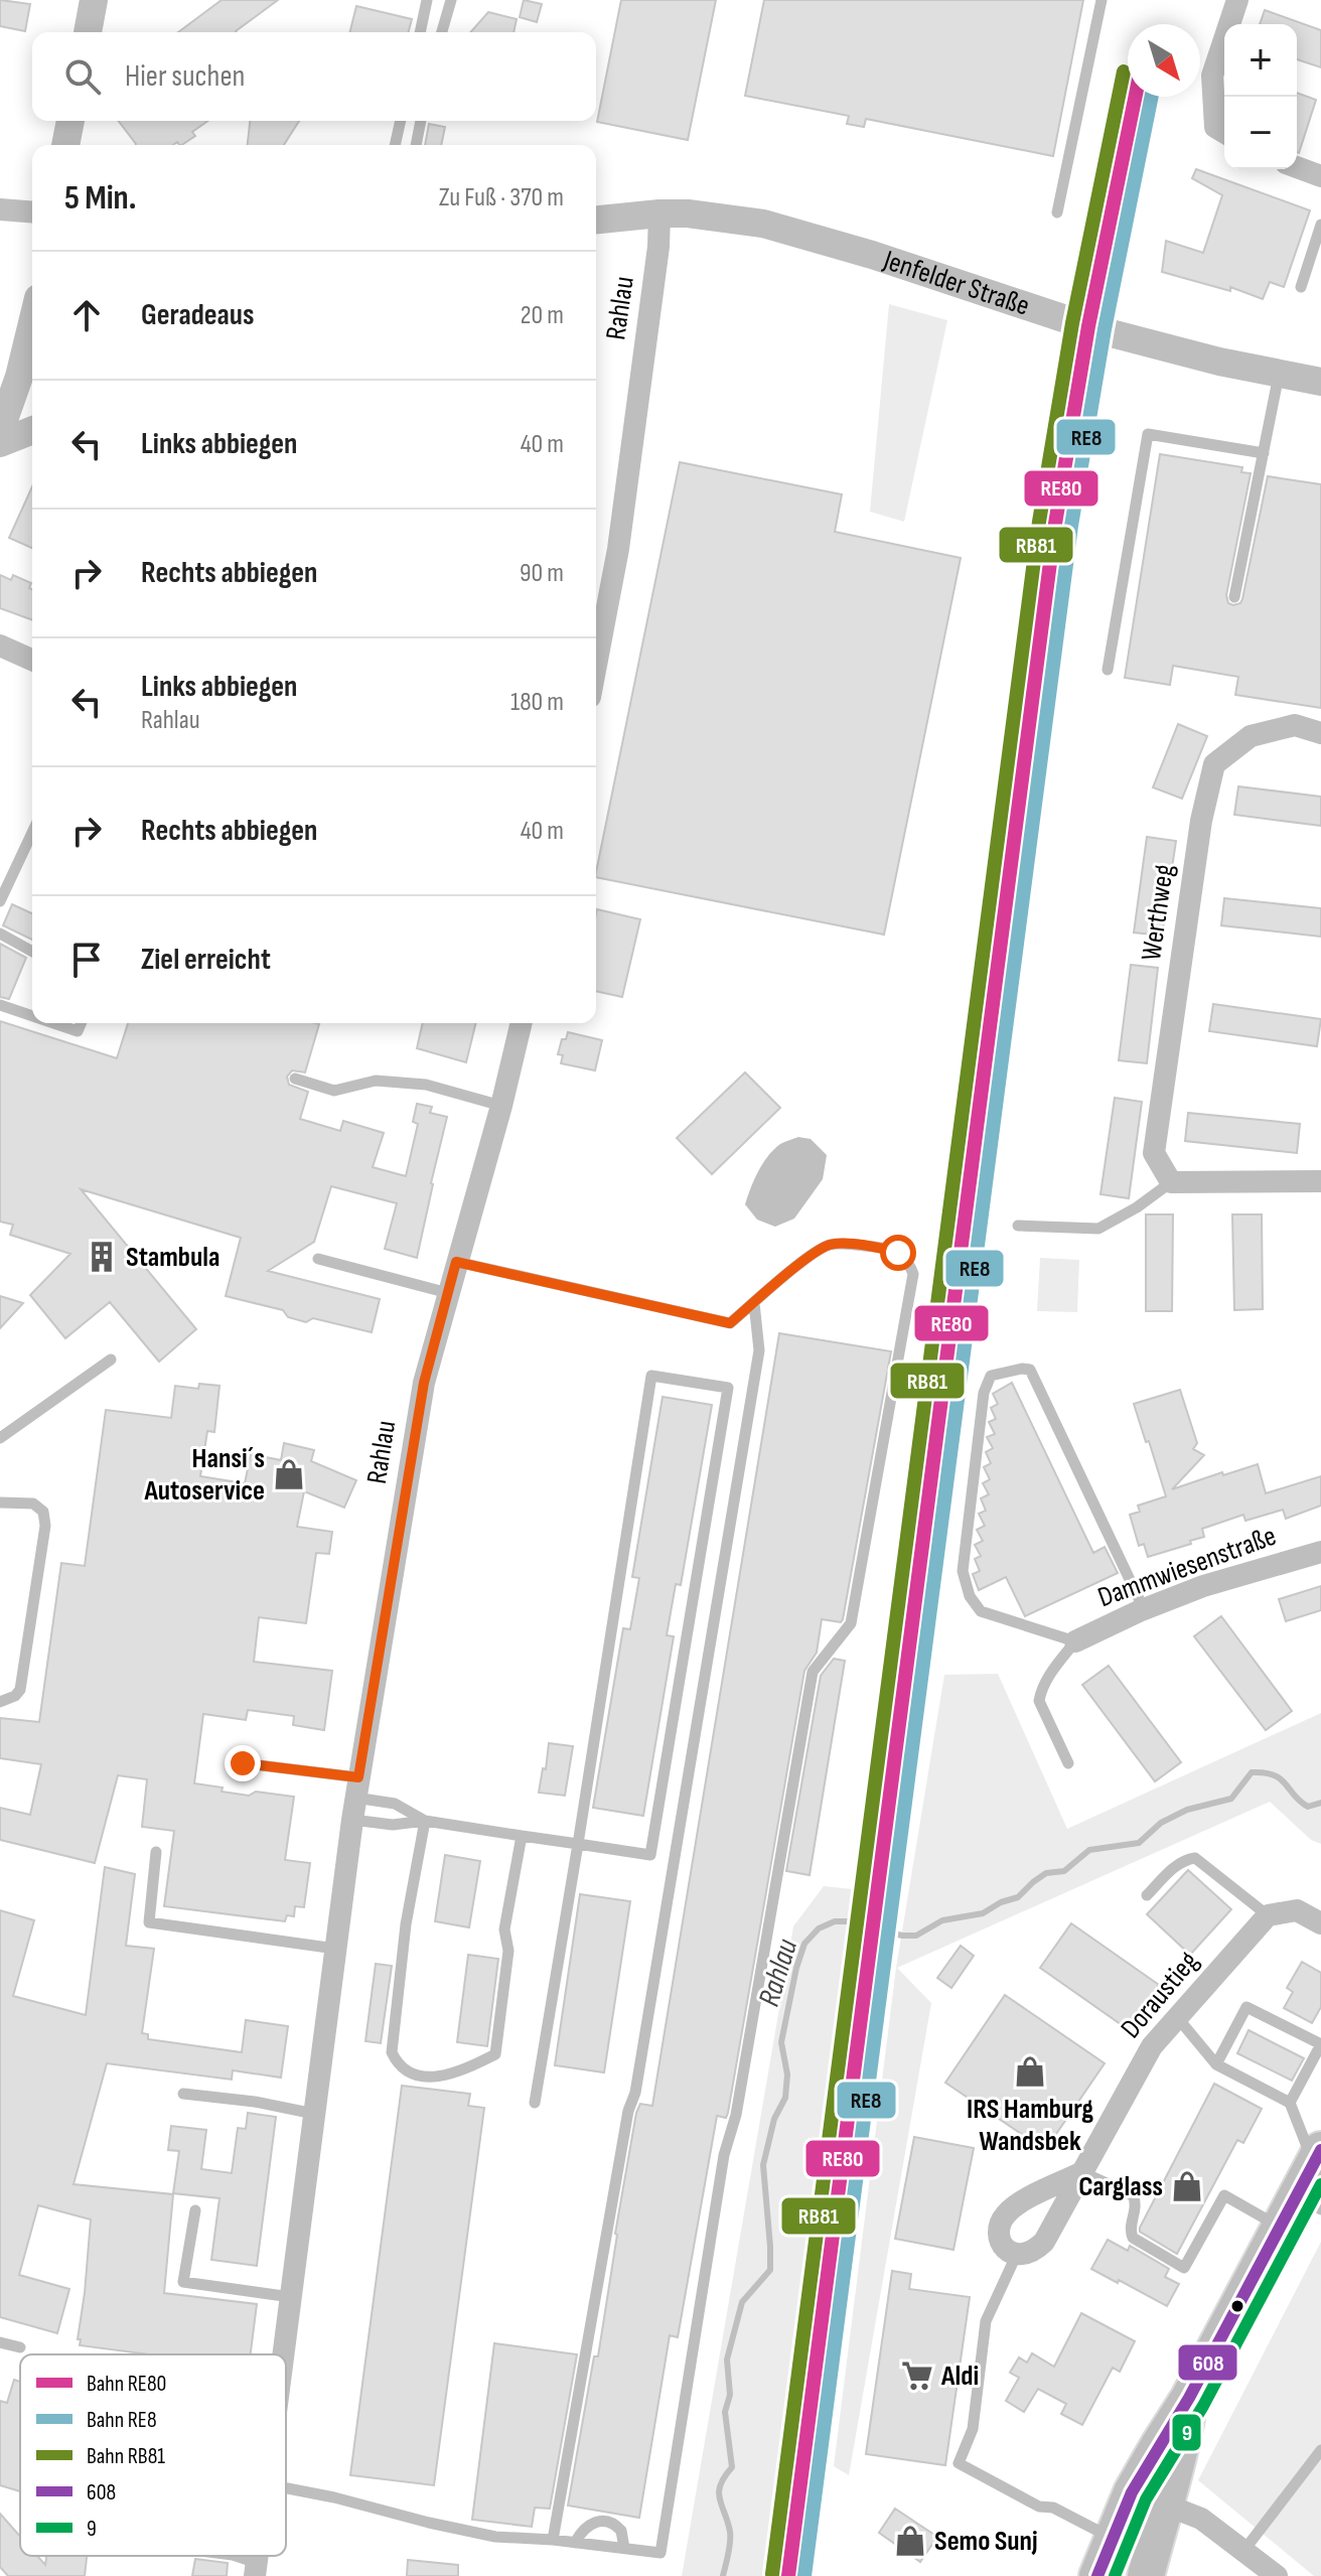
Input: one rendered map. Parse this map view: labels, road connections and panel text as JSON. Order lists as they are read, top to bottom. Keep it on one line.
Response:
{"streets":{"street":["Jenfelder Straße","Rahlau","Werthweg","Dammwiesenstraße","Doraustieg"]},"crossings":[["Jenfelder Straße","Rahlau"]],"water":["Rahlau"],"places":{"building":["Stambula"],"shop":["Hansi´s Autoservice","IRS Hamburg Wandsbek","Carglass","Semo Sunj"],"supermarket":["Aldi"]},"lines":["rail line RB81","rail line RE80","rail line RE8","transit line 608","transit line 9"],"legend":["Bahn RE80","Bahn RE8","Bahn RB81","608","9"],"north":"bottom right","page":{"map_buttons":["+","−"],"search":"Hier suchen","heading":["5 Min.","Zu Fuß · 370 m"],"list":[["Geradeaus","20 m"],["Links abbiegen","40 m"],["Rechts abbiegen","90 m"],["Links abbiegen","Rahlau","180 m"],["Rechts abbiegen","40 m"],"Ziel erreicht"]}}
